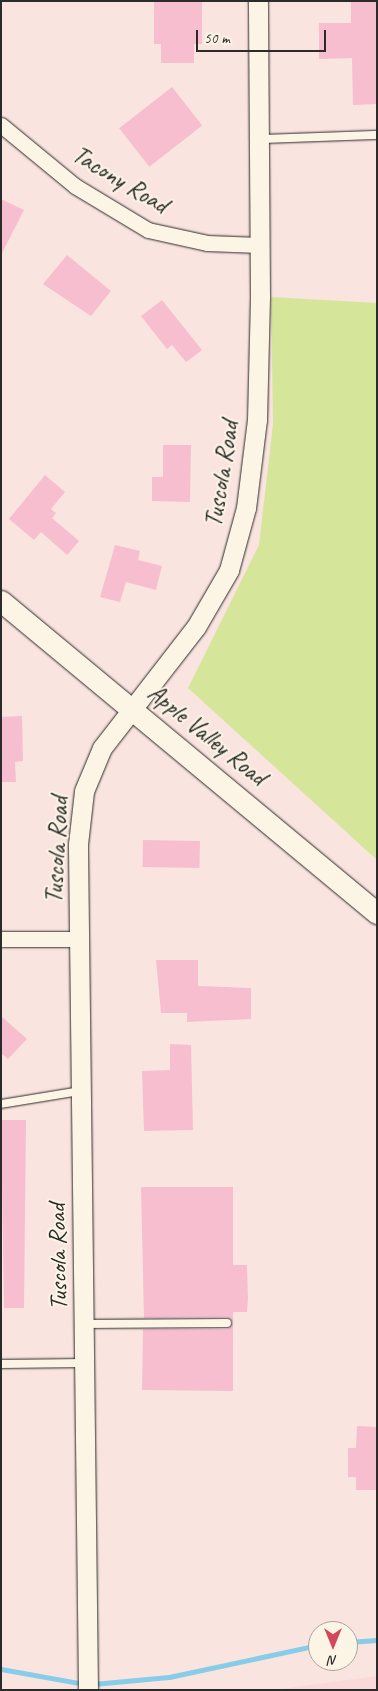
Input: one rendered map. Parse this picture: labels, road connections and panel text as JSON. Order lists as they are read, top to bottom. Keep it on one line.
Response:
{"streets":{"main road":["Apple Valley Road"],"street":["Tacony Road","Tuscola Road"]},"crossings":[["Tacony Road","Tuscola Road"],["Tuscola Road","Apple Valley Road"]],"scale_bar":"50 m","north":"bottom"}
